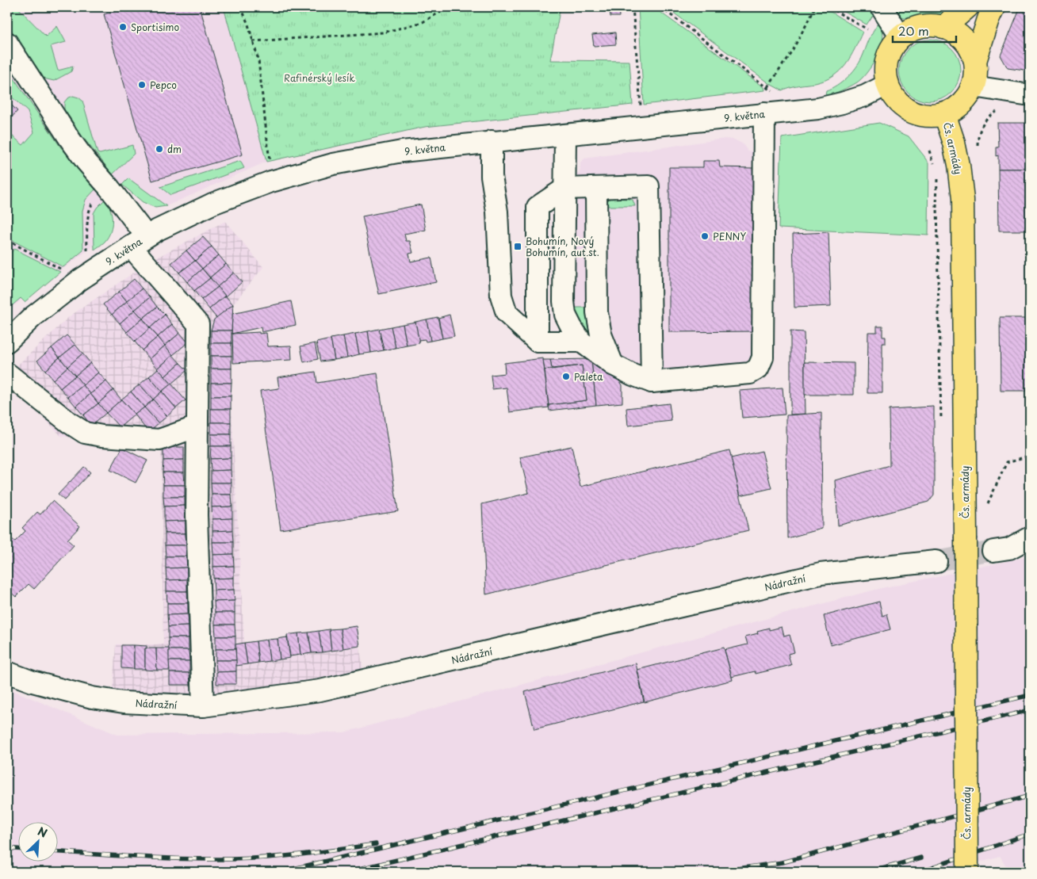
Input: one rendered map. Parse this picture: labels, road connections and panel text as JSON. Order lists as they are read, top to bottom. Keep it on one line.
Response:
{"streets":{"main road":["Čs. armády"],"street":["9. května","Nádražní"]},"crossings":[["9. května","Čs. armády"]],"parks":["Rafinérský lesík"],"places":{"other":["Sportisimo","Pepco","dm","PENNY","Paleta"],"transit":["Bohumín, Nový Bohumín, aut.st."]},"scale_bar":"20 m","north":"top right"}
